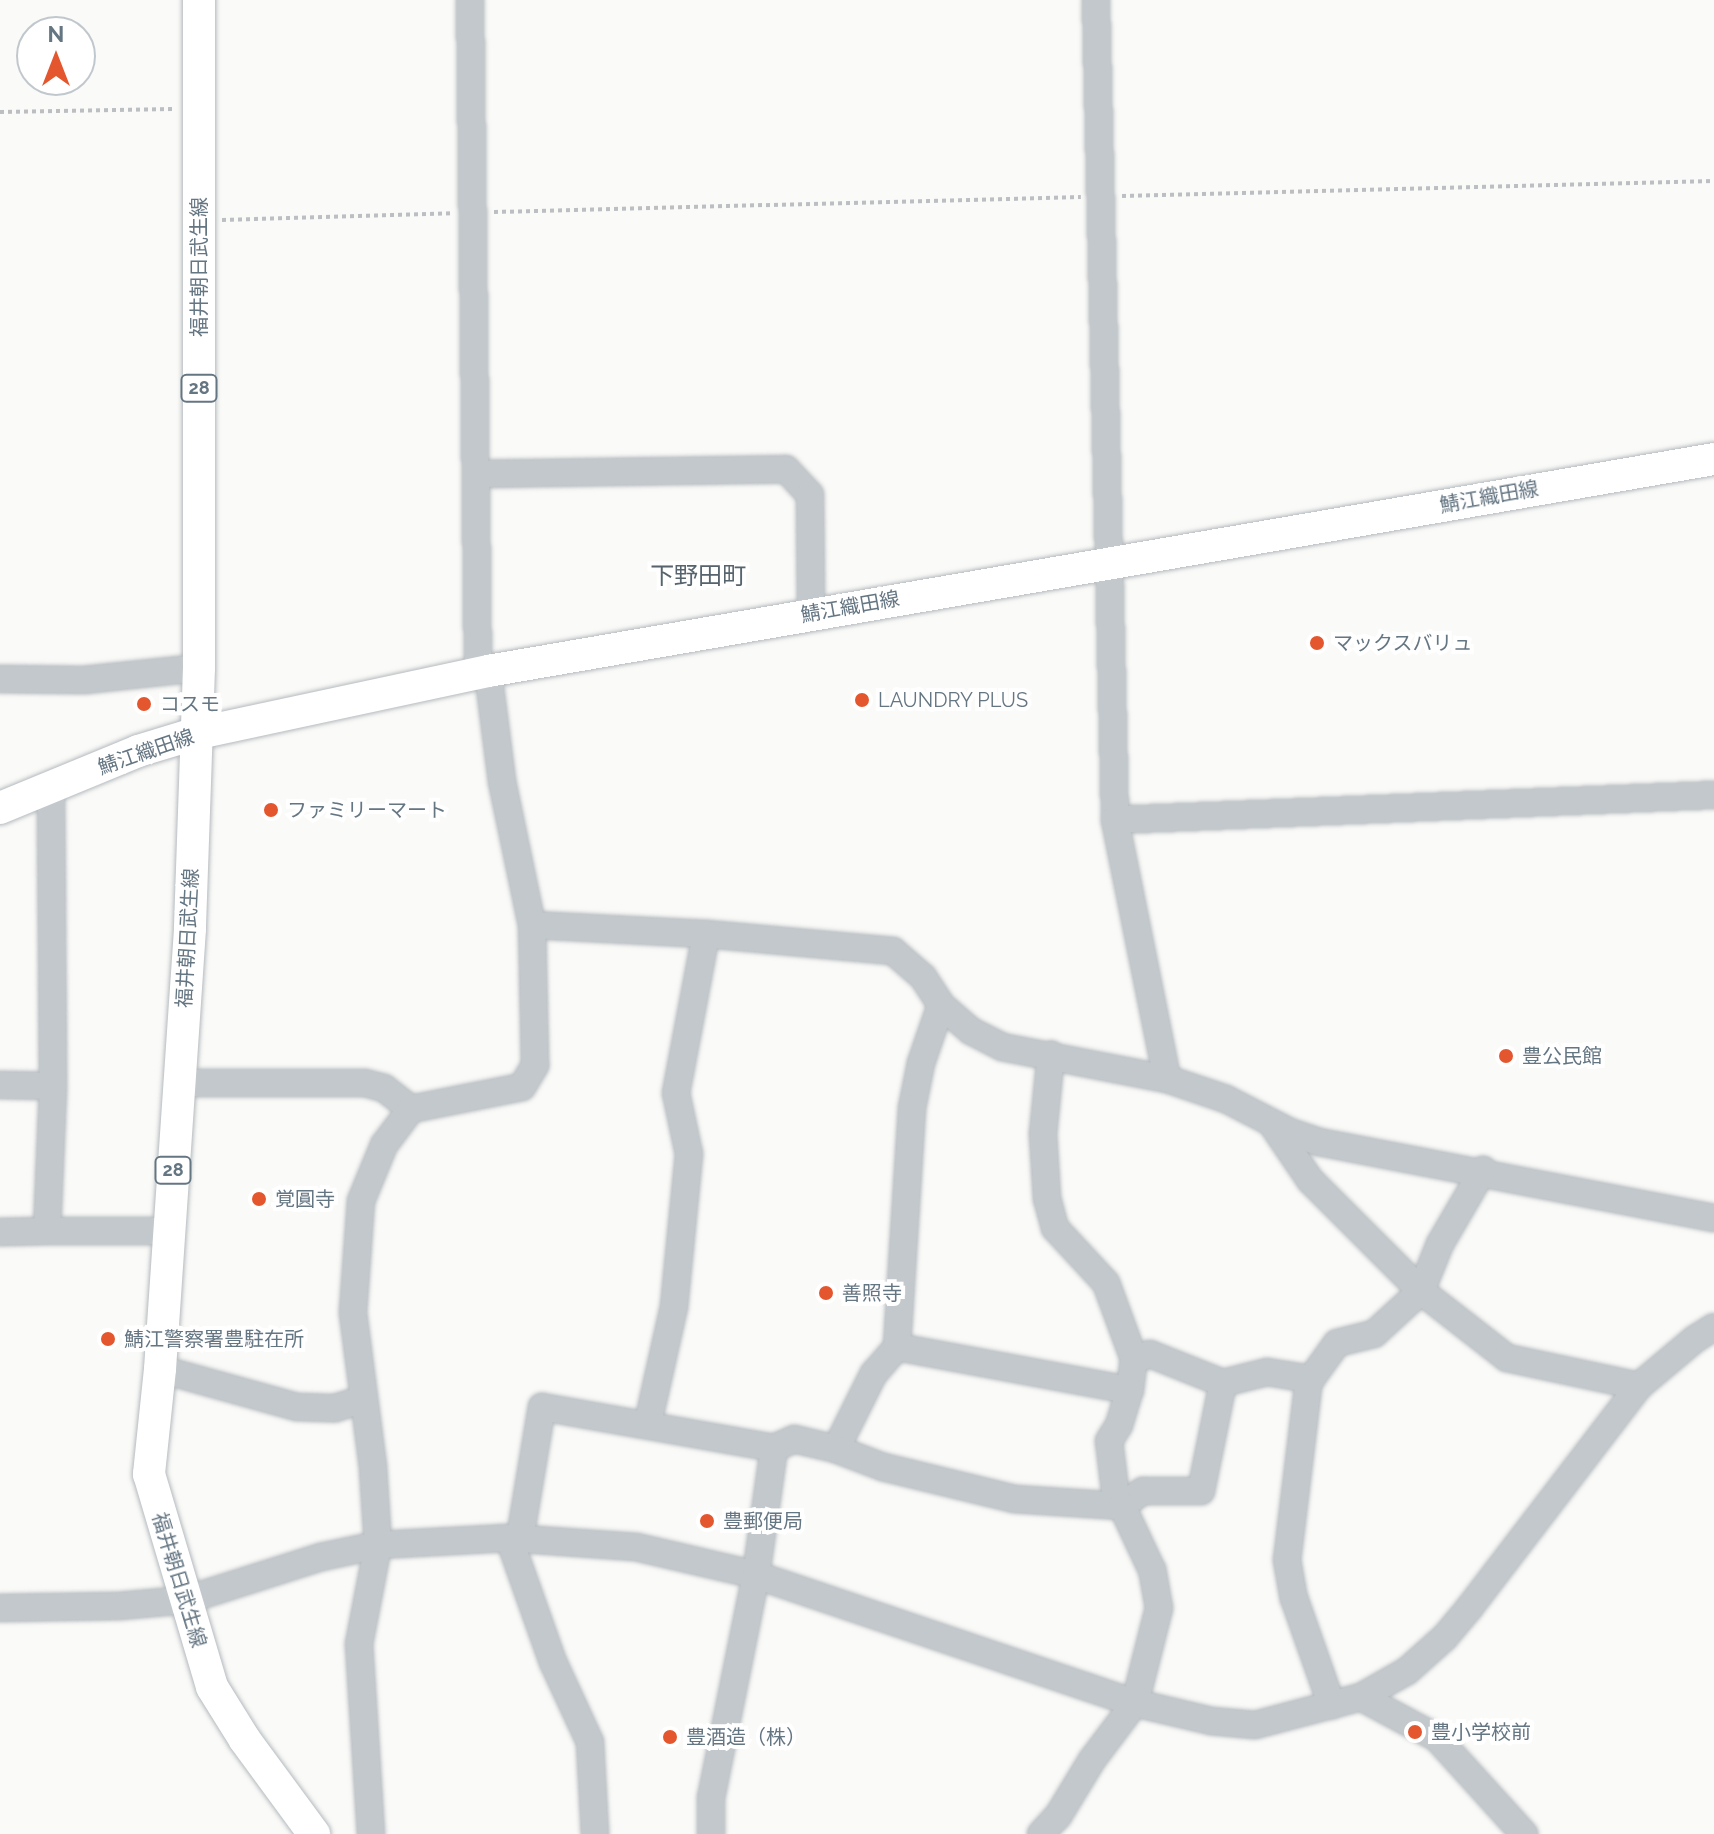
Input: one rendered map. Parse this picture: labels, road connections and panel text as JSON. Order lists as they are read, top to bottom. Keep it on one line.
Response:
{"streets":{"main road":["福井朝日武生線","28","鯖江織田線"]},"crossings":[["福井朝日武生線","鯖江織田線"]],"districts":["下野田町"],"places":["マックスバリュ","LAUNDRY PLUS","コスモ","ファミリーマート","豊公民館","覚圓寺","善照寺","鯖江警察署豊駐在所","豊郵便局","豊小学校前","豊酒造（株）"],"north":"top"}
